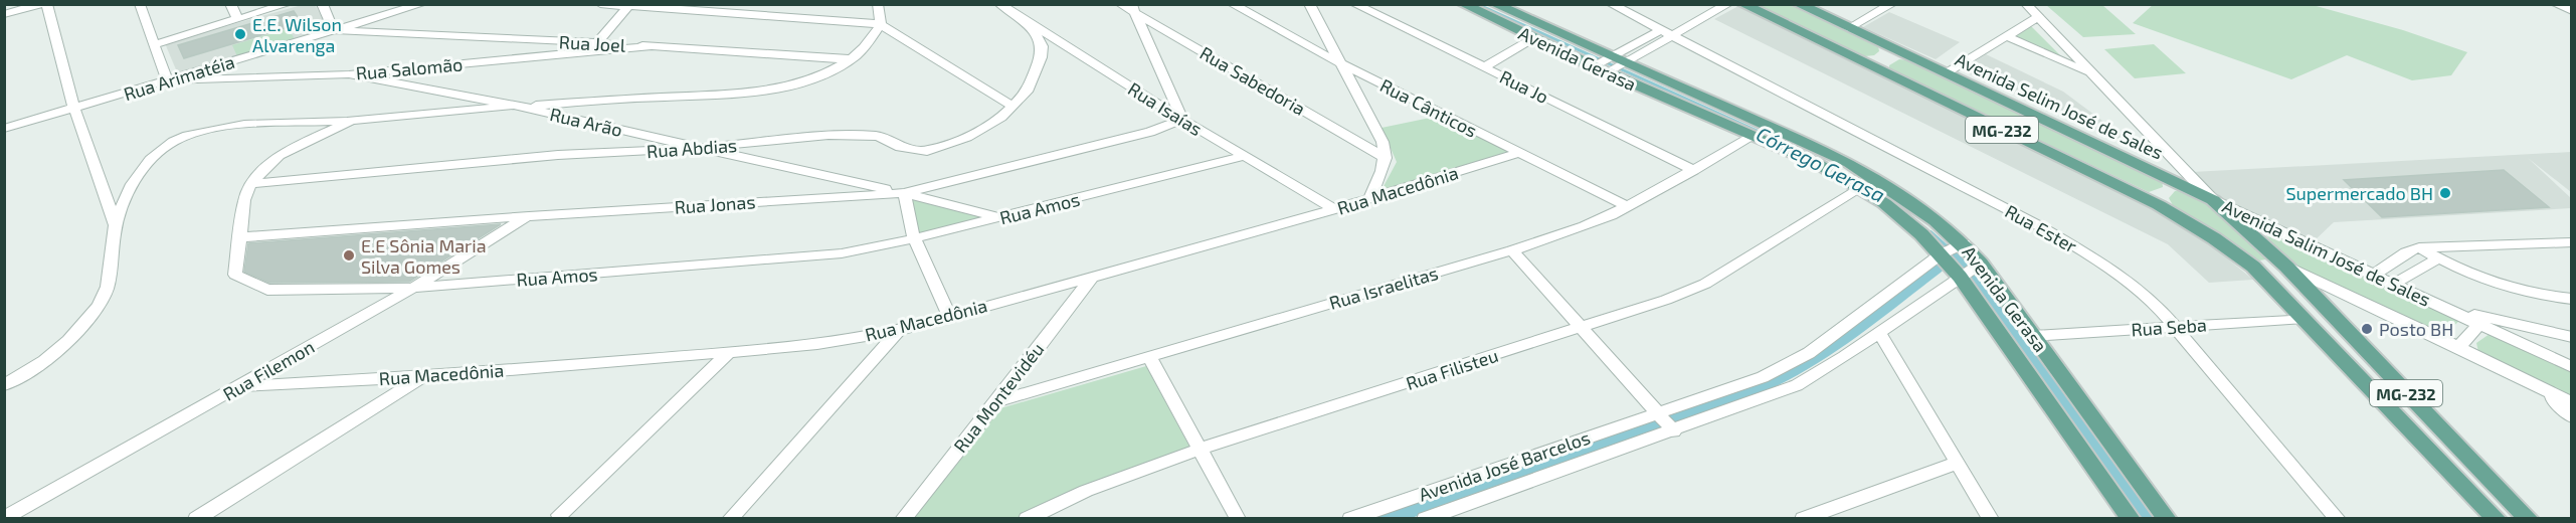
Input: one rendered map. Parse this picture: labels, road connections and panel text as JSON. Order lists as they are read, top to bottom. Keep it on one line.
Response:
{"streets":{"main road":["Avenida Gerasa","Avenida Selim José de Sales","MG-232"],"street":["Rua Joel","Rua Salomão","Rua Arimatéia","Rua Sabedoria","Rua Jo","Rua Cânticos","Rua Isaías","Rua Arão","Rua Abdias","Rua Macedônia","Rua Jonas","Rua Amos","Rua Ester","Avenida Salim José de Sales","Rua Israelitas","Rua Seba","Rua Filisteu","Rua Filemon","Rua Montevidéu","Avenida José Barcelos"]},"crossings":[["Rua Joel","Rua Salomão"],["Rua Joel","Rua Arimatéia"],["Rua Joel","Rua Amos"],["Avenida Gerasa","Rua Israelitas"],["Avenida Gerasa","Rua Seba"],["Avenida Gerasa","Rua Filisteu"],["Avenida Gerasa","Avenida José Barcelos"],["Rua Salomão","Rua Arimatéia"],["Rua Salomão","Rua Arão"],["Rua Jo","Rua Israelitas"],["Avenida Selim José de Sales","MG-232"],["Avenida Selim José de Sales","Avenida Salim José de Sales"],["Rua Cânticos","Rua Macedônia"],["Rua Cânticos","Rua Israelitas"],["Rua Isaías","Rua Abdias"],["Rua Isaías","Rua Macedônia"],["Rua Isaías","Rua Jonas"],["Rua Isaías","Rua Amos"],["Rua Arão","Rua Abdias"],["Rua Arão","Rua Jonas"],["Rua Arão","Rua Amos"],["MG-232","Avenida Salim José de Sales"],["MG-232","Rua Seba"],["Rua Abdias","Rua Amos"],["Rua Macedônia","Rua Filemon"],["Rua Macedônia","Rua Montevidéu"],["Rua Jonas","Rua Amos"],["Rua Jonas","Rua Filemon"],["Rua Amos","Rua Filemon"],["Rua Ester","Rua Seba"],["Rua Israelitas","Rua Montevidéu"]],"water":["Córrego Gerasa"],"places":["E.E. Wilson Alvarenga","Supermercado BH","E.E Sônia Maria Silva Gomes","Posto BH"]}
